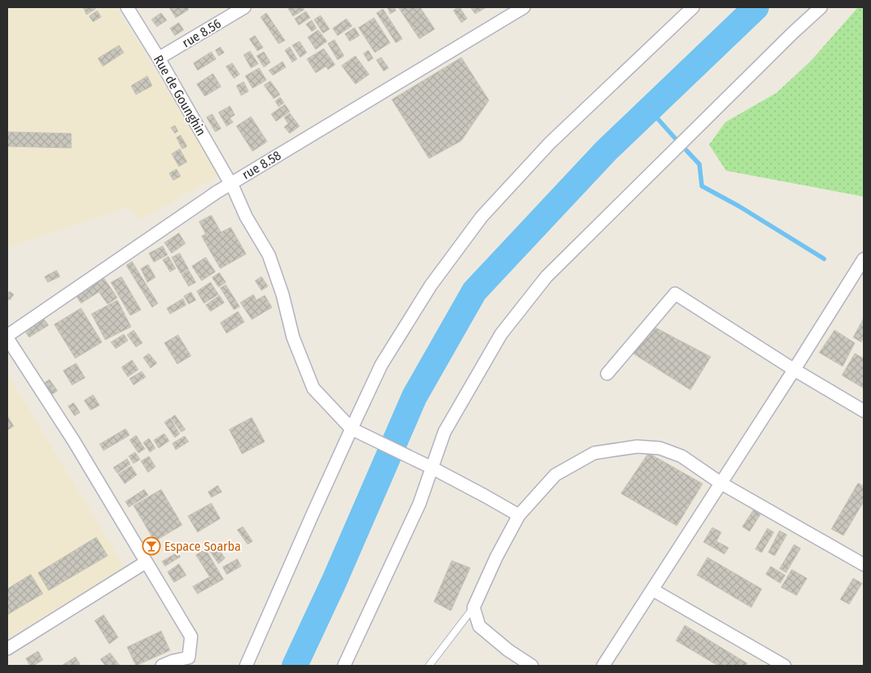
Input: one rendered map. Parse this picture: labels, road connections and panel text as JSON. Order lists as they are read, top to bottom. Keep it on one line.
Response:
{"streets":{"street":["rue 8.56","Rue de Gounghin","rue 8.58"]},"crossings":[["rue 8.56","Rue de Gounghin"],["Rue de Gounghin","rue 8.58"]],"places":{"bar":["Espace Soarba"]}}
